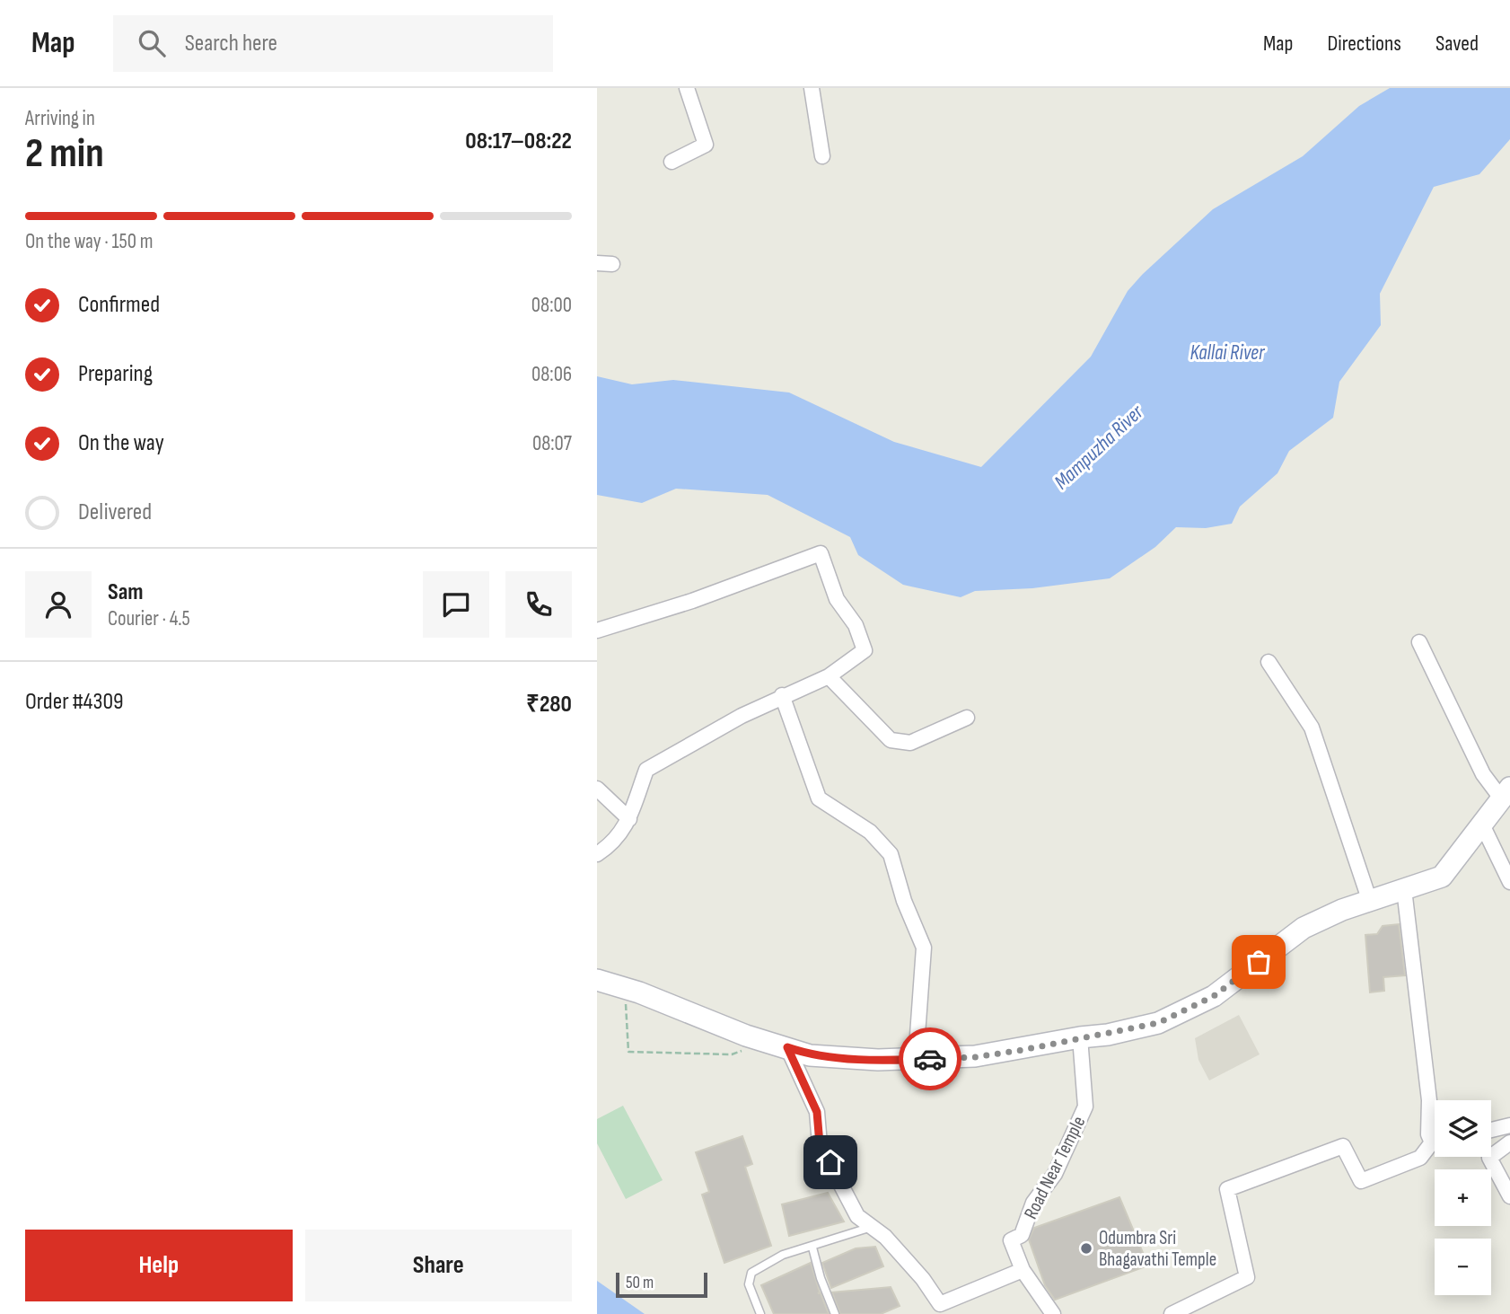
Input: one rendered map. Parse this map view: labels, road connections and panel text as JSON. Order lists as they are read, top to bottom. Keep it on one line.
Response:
{"streets":{"street":["Road Near Temple"]},"water":["Kallai River","Mampuzha River"],"places":["Odumbra Sri Bhagavathi Temple"],"scale_bar":"50 m","page":{"header":"Map","search":"Search here","nav":["Map","Directions","Saved"],"heading":["2 min","Arriving in","08:17–08:22"],"panel":["Sam","Courier · 4.5","Order #4309","₹280"],"bar":"On the way · 150 m","list":[["Confirmed","08:00"],["Preparing","08:06"],["On the way","08:07"],"Delivered"],"map_buttons":["+","−"],"buttons":["Help","Share"],"scale":"50 m"}}
